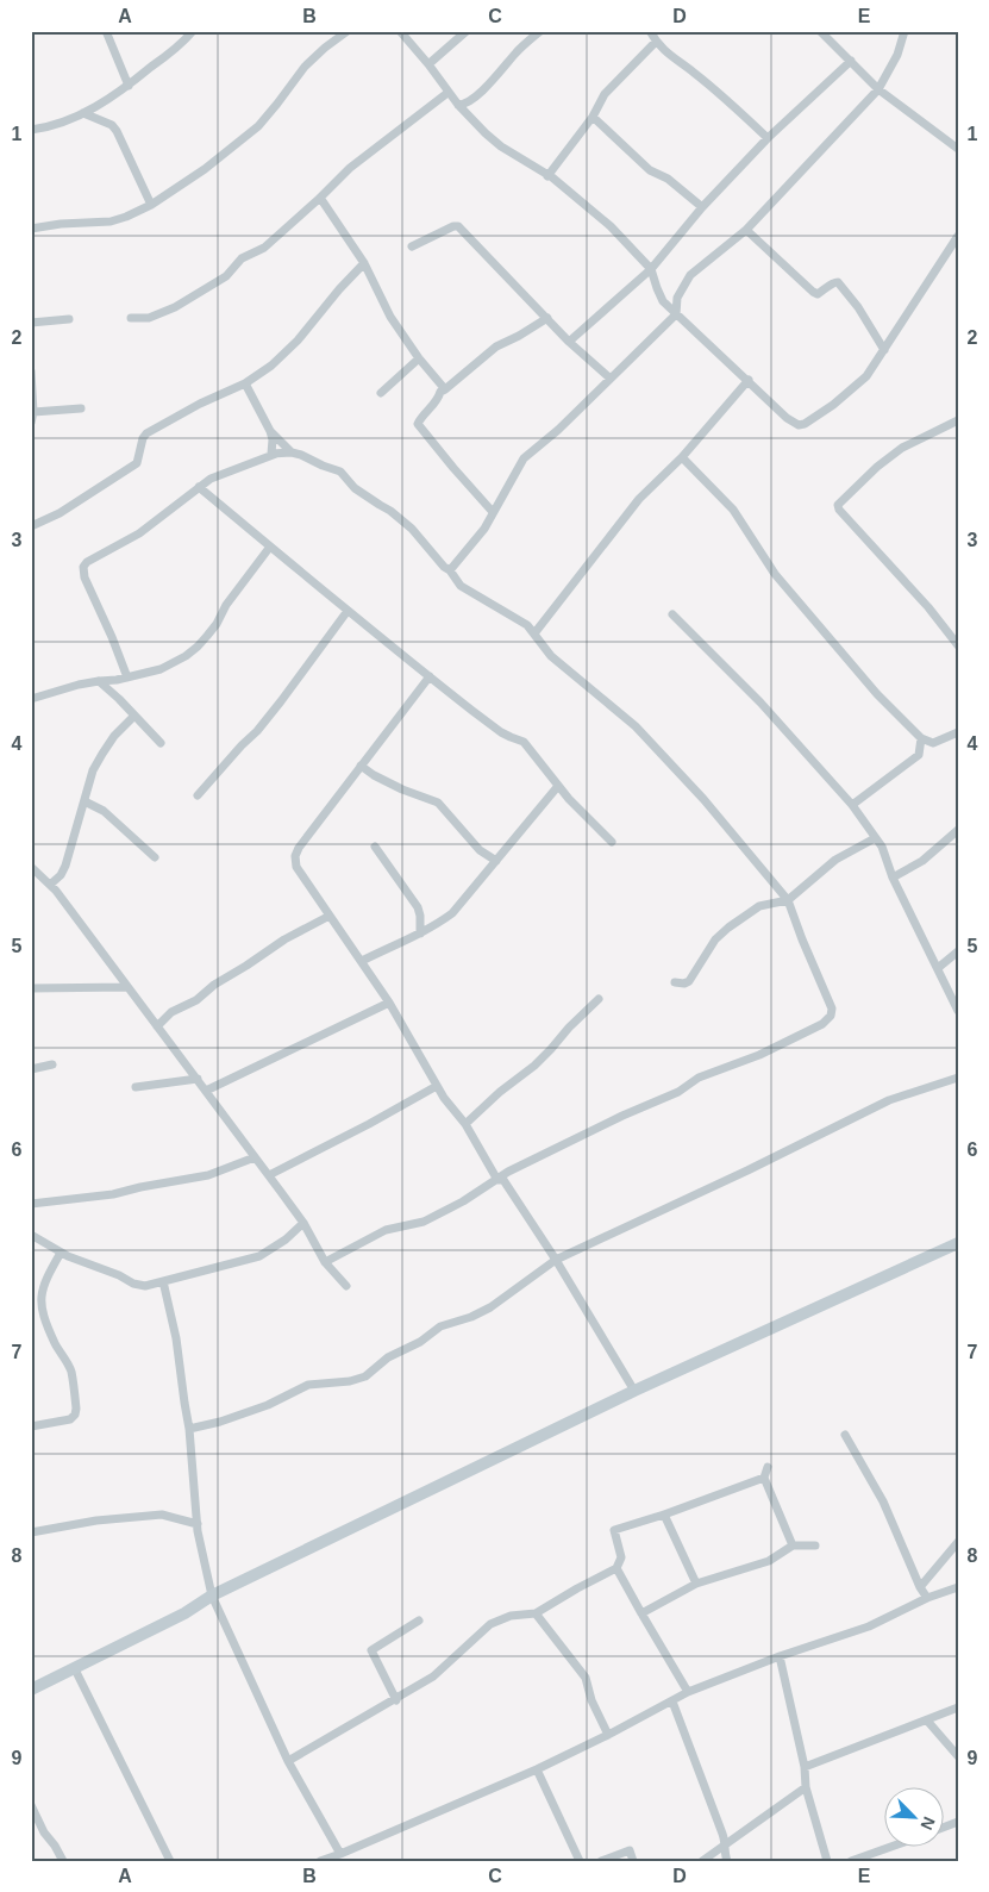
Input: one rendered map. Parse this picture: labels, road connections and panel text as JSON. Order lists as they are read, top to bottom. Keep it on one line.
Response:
{"north":"bottom right","grid":{"columns":["A","B","C","D","E"],"rows":["1","2","3","4","5","6","7","8","9"]}}
